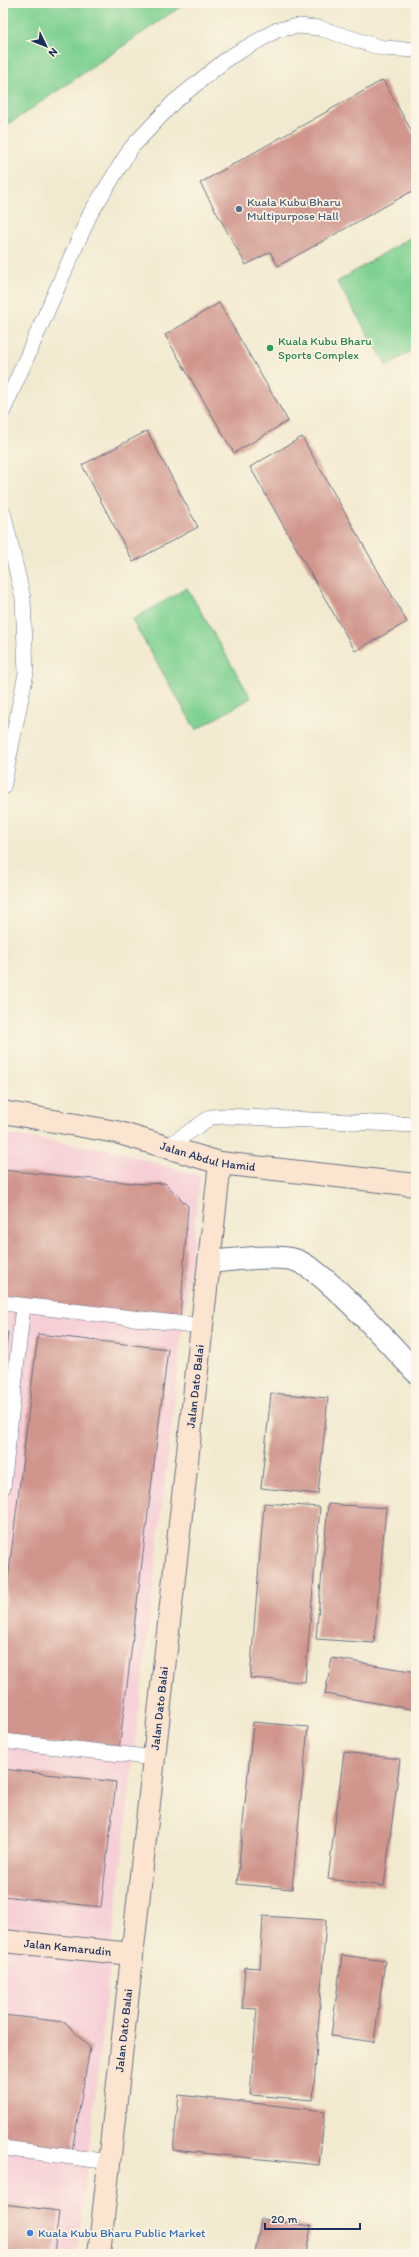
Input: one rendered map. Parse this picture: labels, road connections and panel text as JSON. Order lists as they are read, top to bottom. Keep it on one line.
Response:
{"streets":{"street":["Jalan Abdul Hamid","Jalan Dato Balai","Jalan Kamarudin"]},"crossings":[["Jalan Abdul Hamid","Jalan Dato Balai"],["Jalan Dato Balai","Jalan Kamarudin"]],"places":["Kuala Kubu Bharu Multipurpose Hall","Kuala Kubu Bharu Sports Complex","Kuala Kubu Bharu Public Market"],"scale_bar":"20 m","north":"bottom right"}
